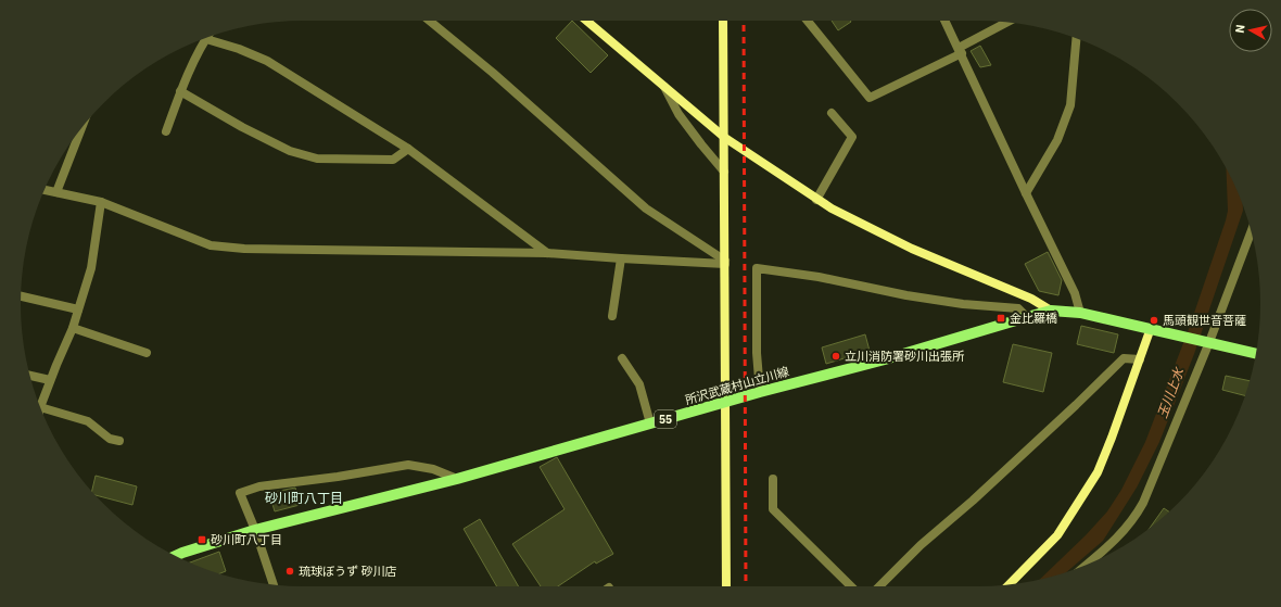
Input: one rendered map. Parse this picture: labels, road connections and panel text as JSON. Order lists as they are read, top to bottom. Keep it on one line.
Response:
{"streets":{"main road":["所沢武蔵村山立川線","55"]},"crossings":[["所沢武蔵村山立川線","55"]],"districts":["砂川町八丁目"],"water":["玉川上水"],"places":{"transit":["金比羅橋","砂川町八丁目"],"other":["馬頭観世音菩薩","立川消防署砂川出張所","琉球ぼうず 砂川店"]},"north":"left"}
